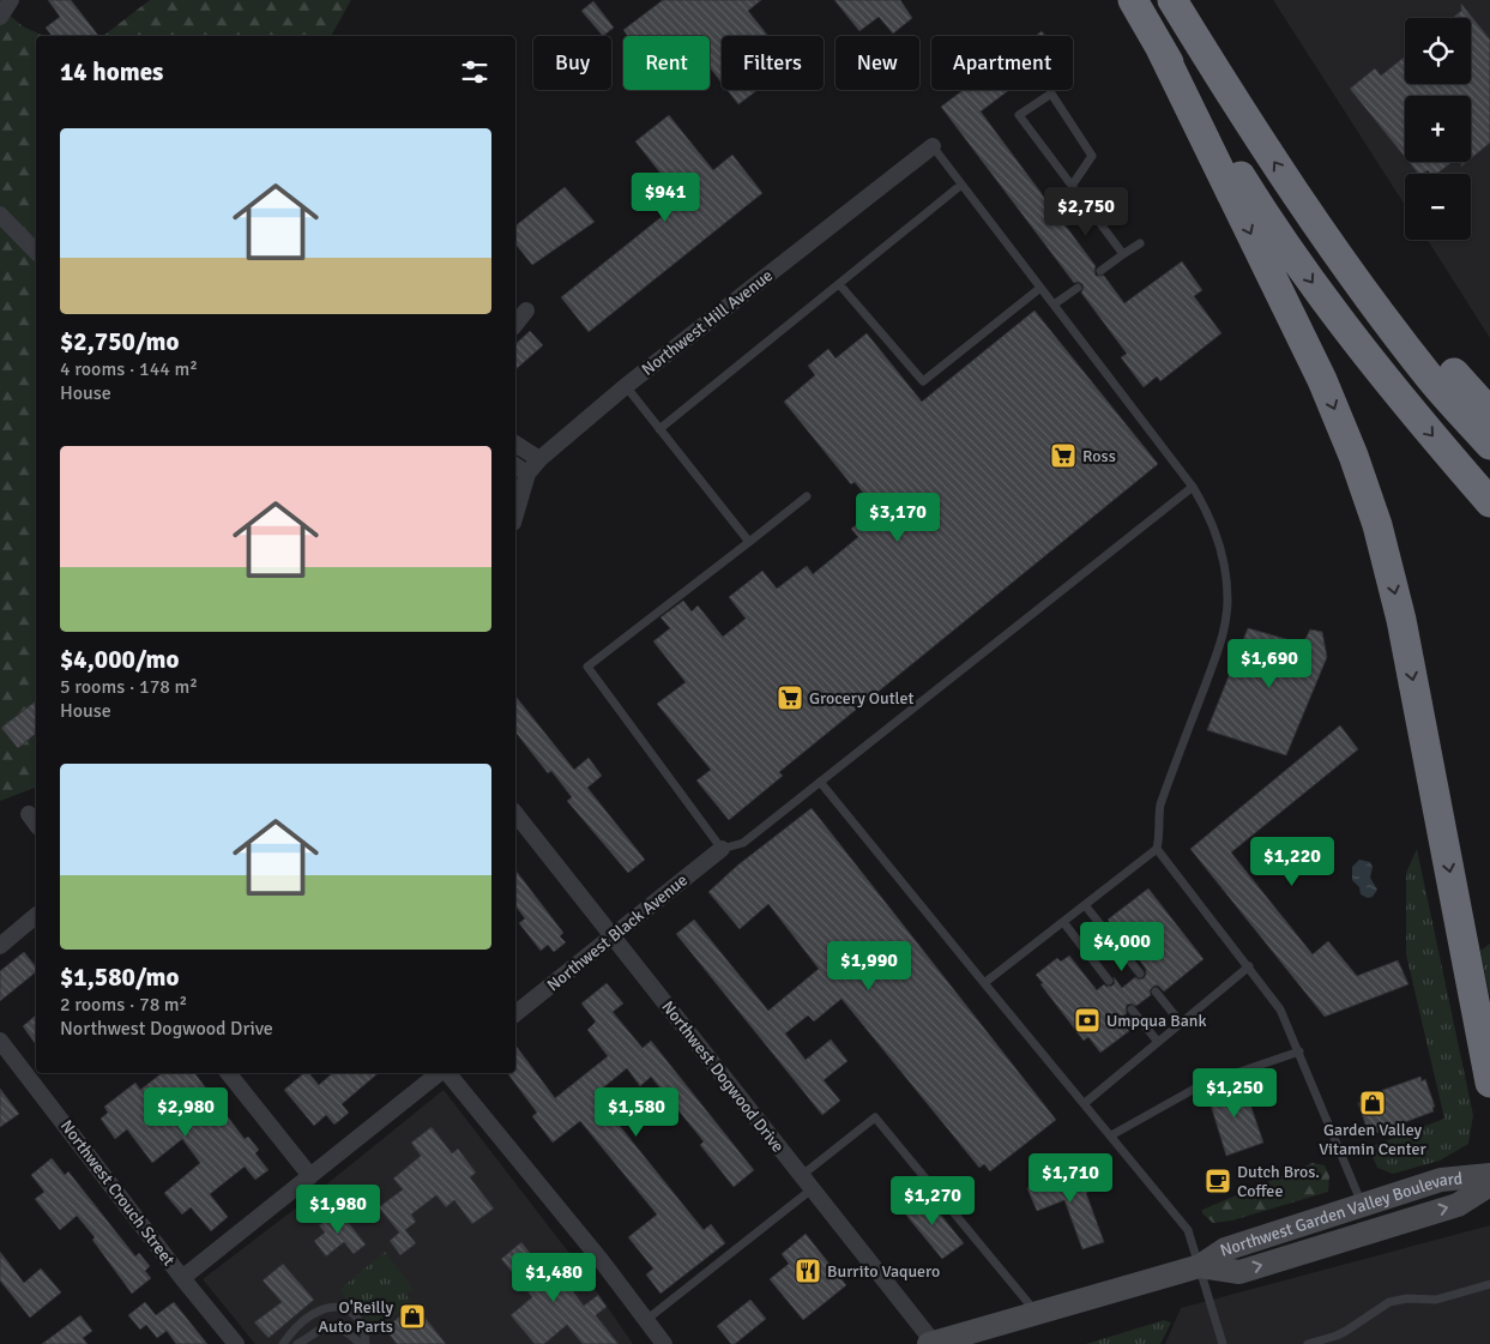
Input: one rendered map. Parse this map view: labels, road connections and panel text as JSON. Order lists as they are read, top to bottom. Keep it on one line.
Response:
{"streets":{"main road":["Northwest Garden Valley Boulevard"],"street":["Northwest Hill Avenue","Northwest Black Avenue","Northwest Dogwood Drive","Northwest Crouch Street"]},"crossings":[["Northwest Black Avenue","Northwest Dogwood Drive"],["Northwest Dogwood Drive","Northwest Garden Valley Boulevard"]],"places":{"supermarket":["Ross","Grocery Outlet"],"bank":["Umpqua Bank"],"shop":["Garden Valley Vitamin Center","O'Reilly Auto Parts"],"cafe":["Dutch Bros. Coffee"],"restaurant":["Burrito Vaquero"]},"page":{"map_buttons":["+","−"],"chip":["Buy","Rent","Filters","New","Apartment"],"heading":"14 homes","list":[{"name":"$2,750/mo","note":"4 rooms · 144 m² · House"},{"name":"$4,000/mo","note":"5 rooms · 178 m² · House"},{"name":"$1,580/mo","note":"2 rooms · 78 m² · Northwest Dogwood Drive"}],"price":["$941","$2,750","$3,170","$1,690","$1,220","$4,000","$1,990","$1,250","$2,980","$1,580","$1,710","$1,270","$1,980","$1,480"]}}
